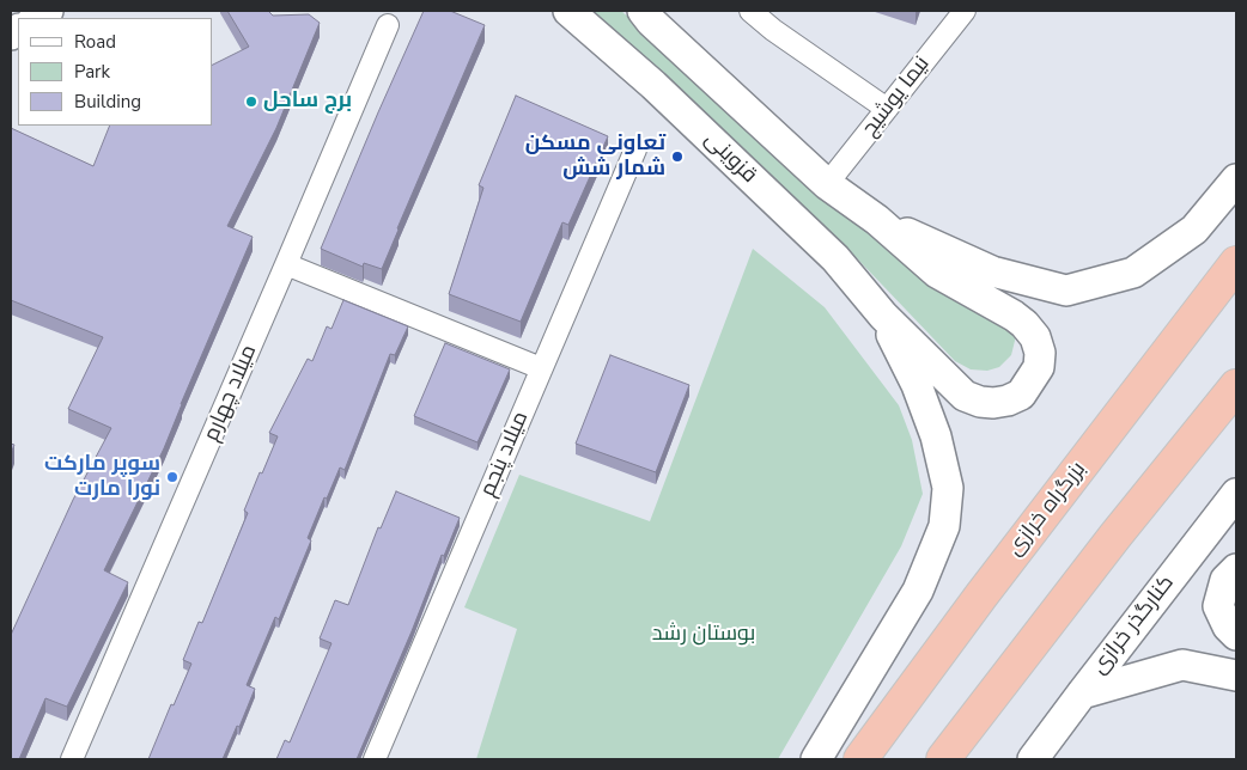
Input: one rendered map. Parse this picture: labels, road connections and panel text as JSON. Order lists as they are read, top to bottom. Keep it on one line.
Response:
{"streets":{"highway":["بزرگراه خرازی"],"street":["نیما یوشیج","قزوینی","میلاد چهارم","میلاد پنجم","کنارگذر خرازی"]},"parks":["بوستان رشد"],"places":["برج ساحل","تعاونی مسکن شمار شش","سوپر مارکت نورا مارت"],"legend":["Road","Park","Building"]}
